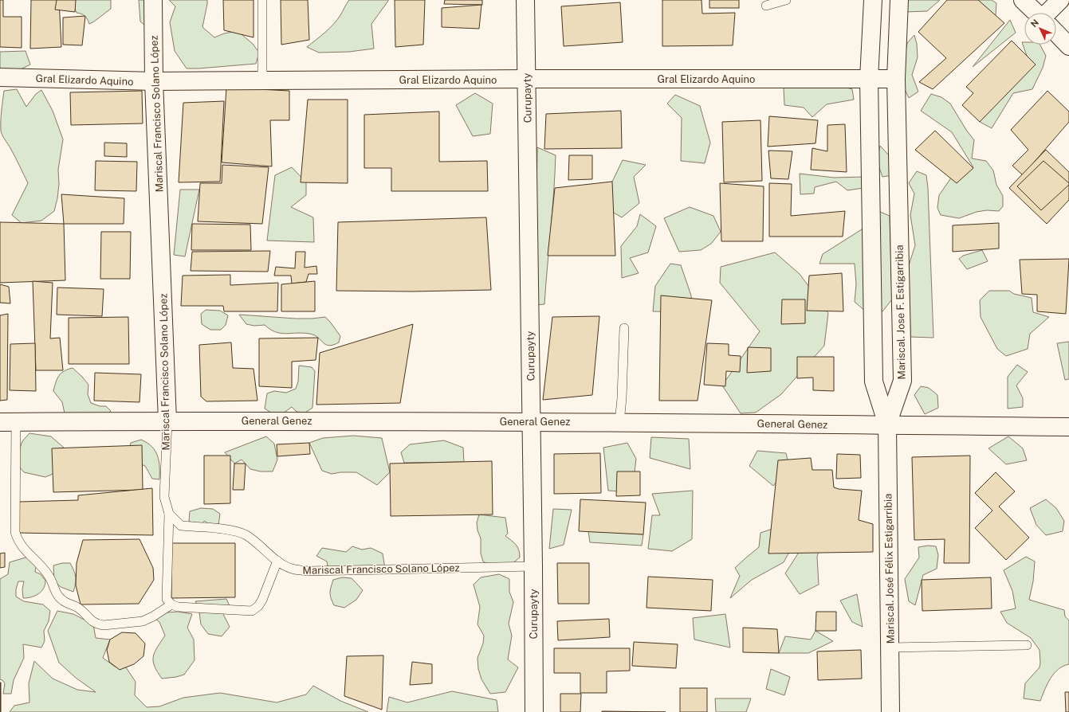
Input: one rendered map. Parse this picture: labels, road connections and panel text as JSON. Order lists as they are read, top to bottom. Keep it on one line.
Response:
{"streets":{"street":["Gral Elizardo Aquino","Curupayty","Mariscal Francisco Solano López","Mariscal. Jose F. Estigarribia","General Genez","Mariscal. José Félix Estigarribia"]},"crossings":[["Gral Elizardo Aquino","Curupayty"],["Gral Elizardo Aquino","Mariscal Francisco Solano López"],["Gral Elizardo Aquino","Mariscal. Jose F. Estigarribia"],["Curupayty","Mariscal Francisco Solano López"],["Curupayty","General Genez"],["Mariscal Francisco Solano López","General Genez"],["Mariscal. Jose F. Estigarribia","General Genez"],["Mariscal. Jose F. Estigarribia","Mariscal. José Félix Estigarribia"],["General Genez","Mariscal. José Félix Estigarribia"]],"north":"top left"}
